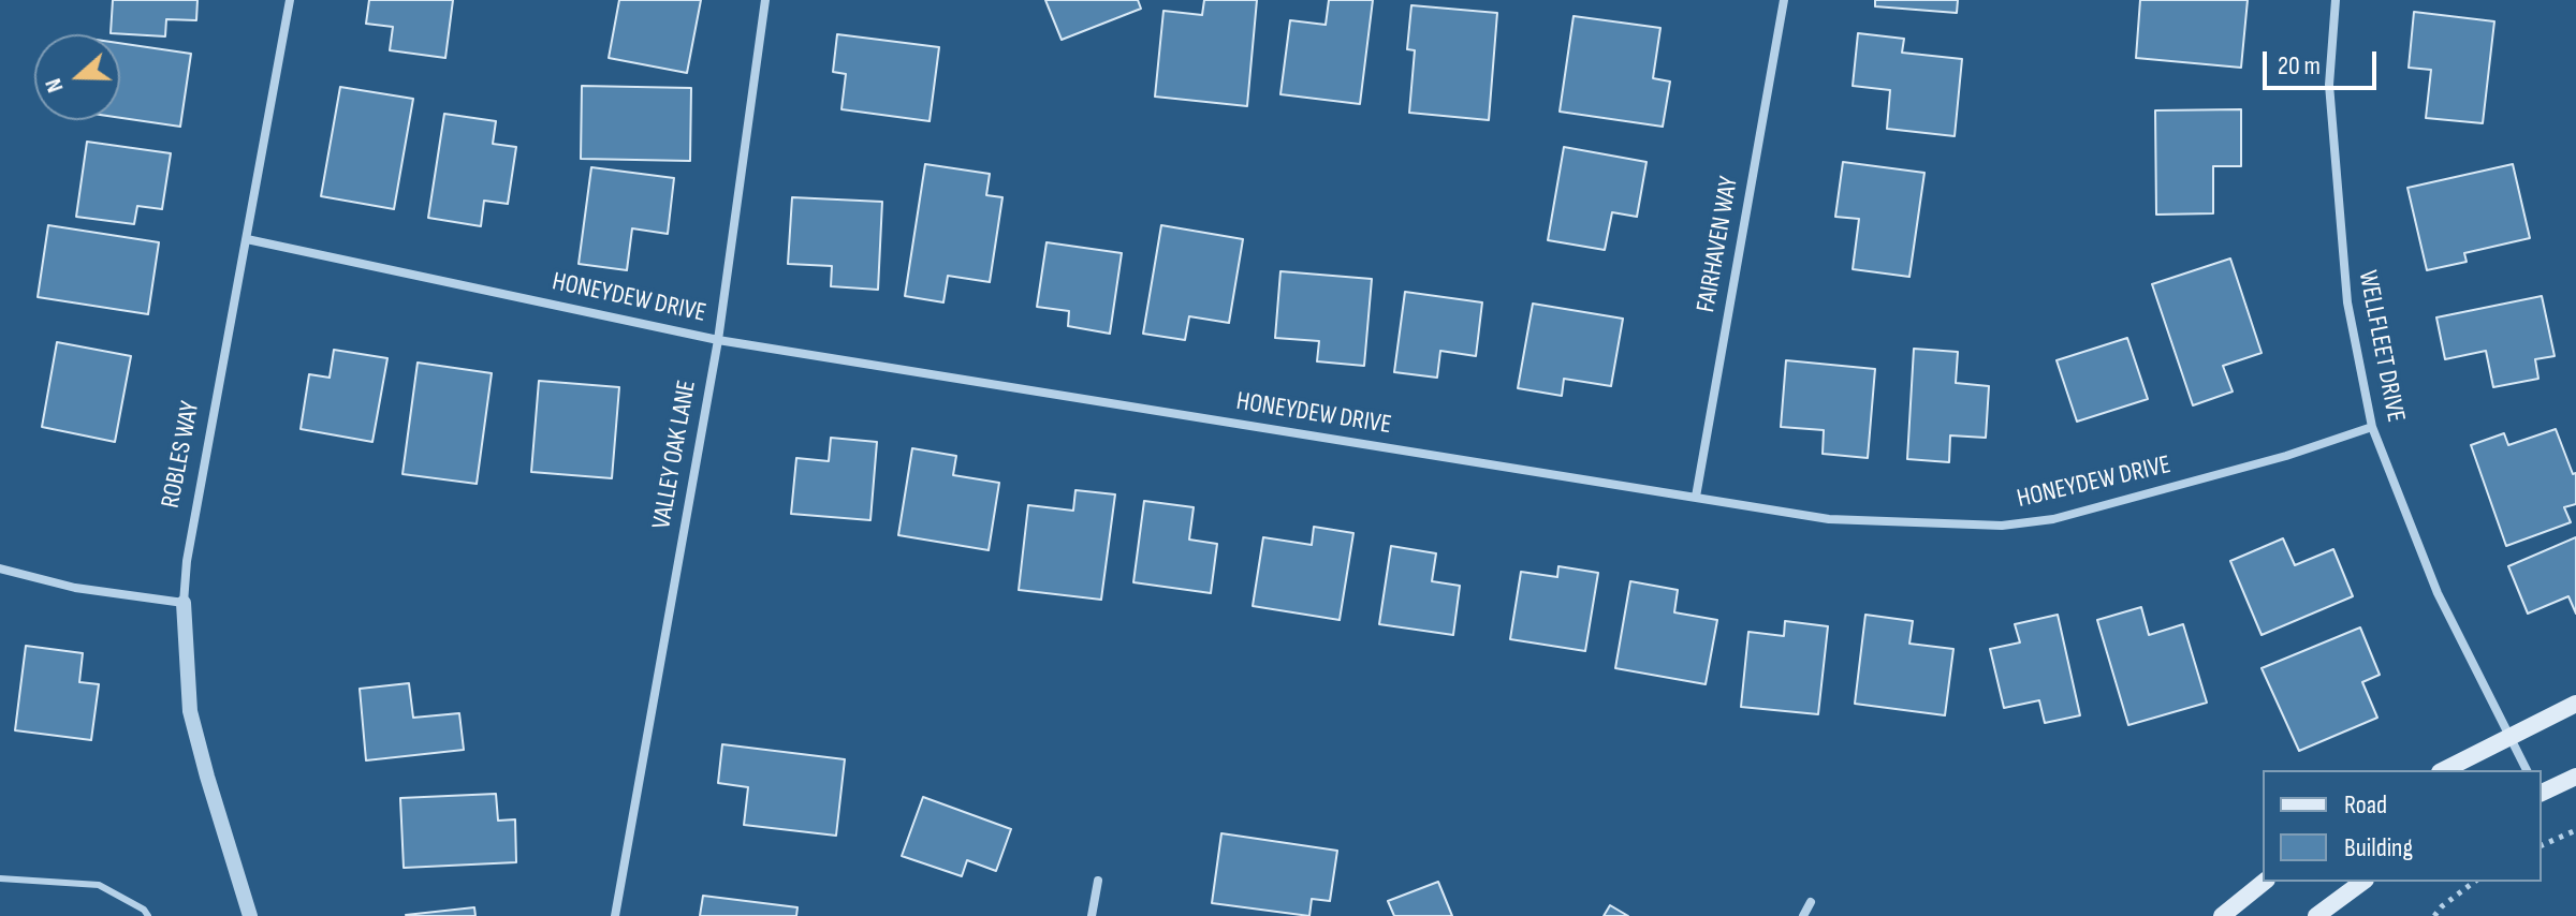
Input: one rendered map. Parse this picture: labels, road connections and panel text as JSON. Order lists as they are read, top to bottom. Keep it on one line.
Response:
{"streets":{"street":["FAIRHAVEN WAY","HONEYDEW DRIVE","WELLFLEET DRIVE","ROBLES WAY","VALLEY OAK LANE"]},"crossings":[["FAIRHAVEN WAY","HONEYDEW DRIVE"],["HONEYDEW DRIVE","WELLFLEET DRIVE"],["HONEYDEW DRIVE","ROBLES WAY"],["HONEYDEW DRIVE","VALLEY OAK LANE"]],"legend":["Road","Building"],"scale_bar":"20 m","north":"left"}
